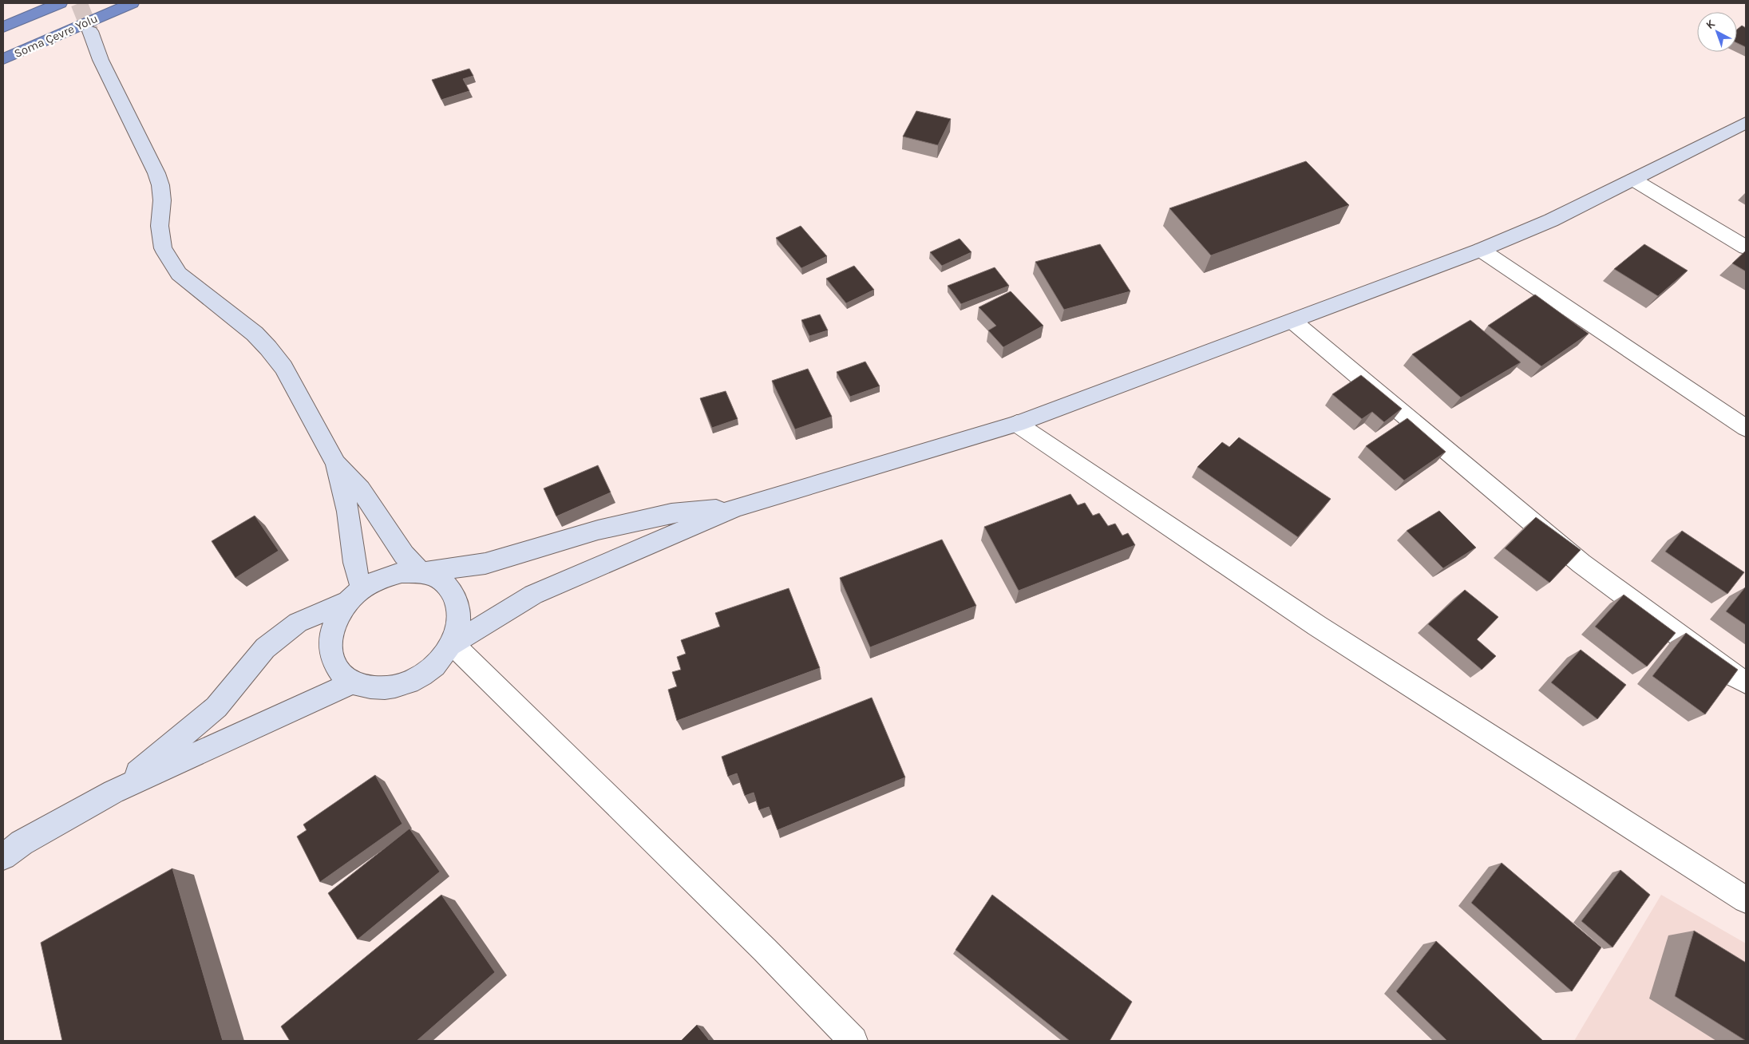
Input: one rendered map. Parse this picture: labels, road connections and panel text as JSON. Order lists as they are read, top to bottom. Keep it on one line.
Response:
{"streets":{"highway":["Soma Çevre Yolu"]},"north":"top left"}
